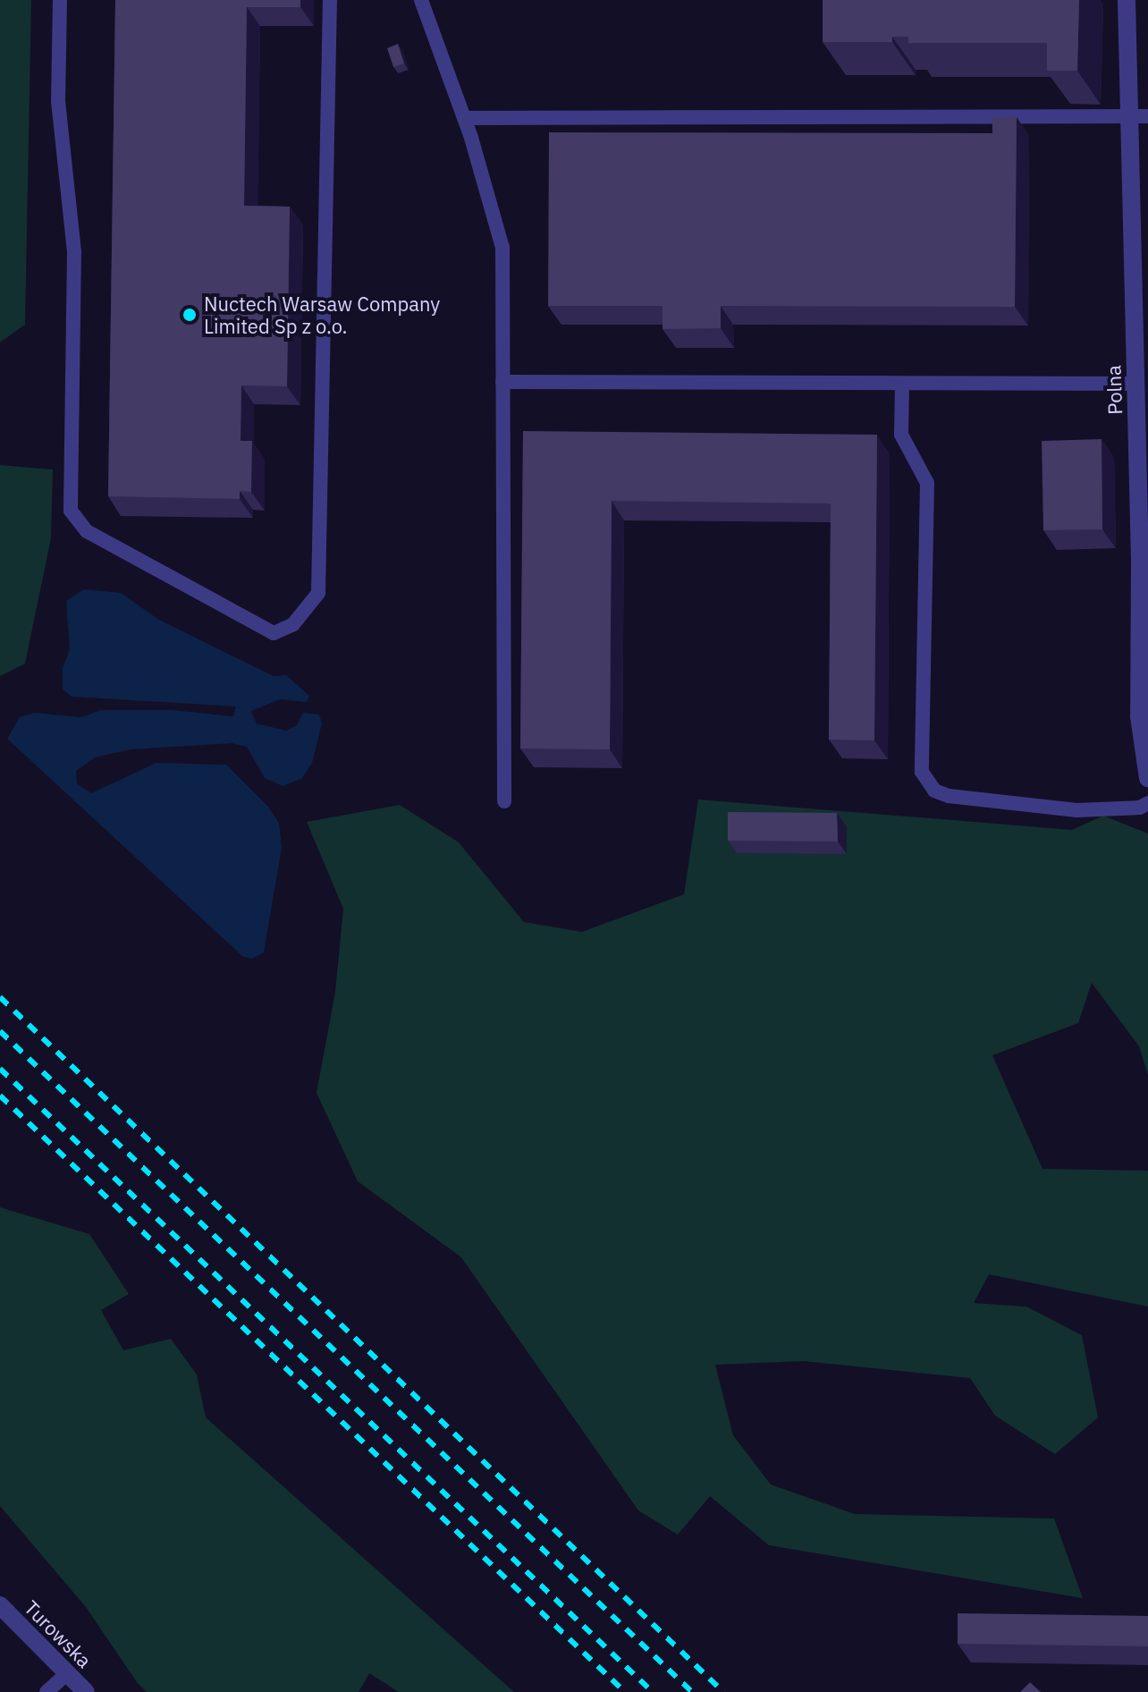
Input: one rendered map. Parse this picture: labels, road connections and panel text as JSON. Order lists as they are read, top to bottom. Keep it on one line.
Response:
{"streets":{"street":["Polna","Turowska"]},"places":["Nuctech Warsaw Company Limited Sp z o.o."]}
